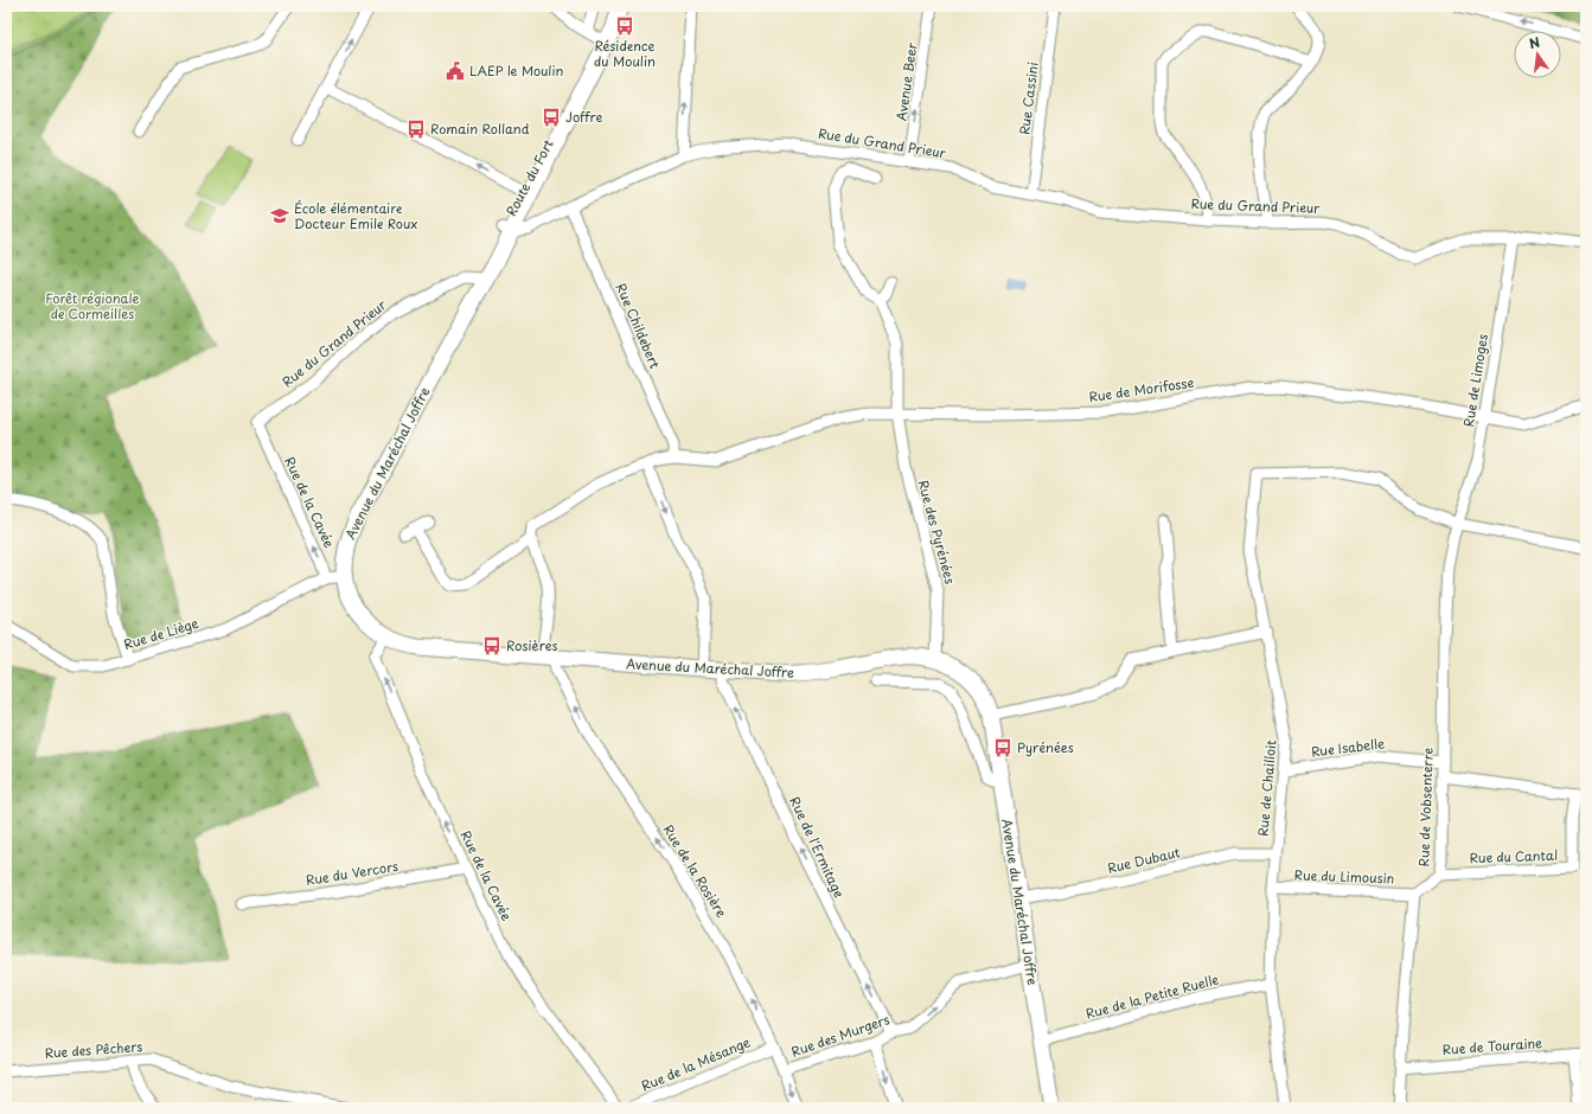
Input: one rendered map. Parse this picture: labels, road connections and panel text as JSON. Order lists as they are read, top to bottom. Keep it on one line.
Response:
{"streets":{"street":["Avenue Beer","Rue Cassini","Rue du Grand Prieur","Route du Fort","Rue Childebert","Rue de Limoges","Rue de Morifosse","Avenue du Maréchal Joffre","Rue de la Cavée","Rue des Pyrénées","Rue de Liège","Rue Isabelle","Rue de Chailloit","Rue de Vobsenterre","Rue de l'Ermitage","Rue du Cantal","Rue Dubaut","Rue de la Rosière","Rue du Vercors","Rue du Limousin","Rue de la Petite Ruelle","Rue des Murgers","Rue de Touraine","Rue des Pêchers","Rue de la Mésange"]},"crossings":[["Avenue Beer","Rue du Grand Prieur"],["Rue Cassini","Rue du Grand Prieur"],["Rue du Grand Prieur","Route du Fort"],["Rue du Grand Prieur","Rue Childebert"],["Rue du Grand Prieur","Rue de Limoges"],["Rue du Grand Prieur","Avenue du Maréchal Joffre"],["Rue du Grand Prieur","Rue de la Cavée"],["Route du Fort","Avenue du Maréchal Joffre"],["Rue Childebert","Rue de Morifosse"],["Rue de Limoges","Rue de Morifosse"],["Rue de Limoges","Rue de Chailloit"],["Rue de Limoges","Rue de Vobsenterre"],["Rue de Morifosse","Rue des Pyrénées"],["Avenue du Maréchal Joffre","Rue de la Cavée"],["Avenue du Maréchal Joffre","Rue des Pyrénées"],["Avenue du Maréchal Joffre","Rue de l'Ermitage"],["Avenue du Maréchal Joffre","Rue Dubaut"],["Avenue du Maréchal Joffre","Rue de la Rosière"],["Avenue du Maréchal Joffre","Rue de la Petite Ruelle"],["Avenue du Maréchal Joffre","Rue des Murgers"],["Rue de la Cavée","Rue de Liège"],["Rue de la Cavée","Rue du Vercors"],["Rue Isabelle","Rue de Chailloit"],["Rue Isabelle","Rue de Vobsenterre"],["Rue de Chailloit","Rue de Vobsenterre"],["Rue de Chailloit","Rue Dubaut"],["Rue de Chailloit","Rue du Limousin"],["Rue de Chailloit","Rue de la Petite Ruelle"],["Rue de Vobsenterre","Rue du Cantal"],["Rue de Vobsenterre","Rue du Limousin"],["Rue de l'Ermitage","Rue des Murgers"],["Rue de la Rosière","Rue des Murgers"],["Rue de la Rosière","Rue de la Mésange"]],"one_way":["Avenue Beer","Rue de la Cavée","Rue de l'Ermitage","Rue de la Rosière","Rue des Murgers"],"parks":["Forêt régionale de Cormeilles"],"places":{"bus stop":["Résidence du Moulin","Joffre","Romain Rolland","Rosières","Pyrénées"],"public building":["LAEP le Moulin"],"school or university":["École élémentaire Docteur Emile Roux"]},"north":"top"}
